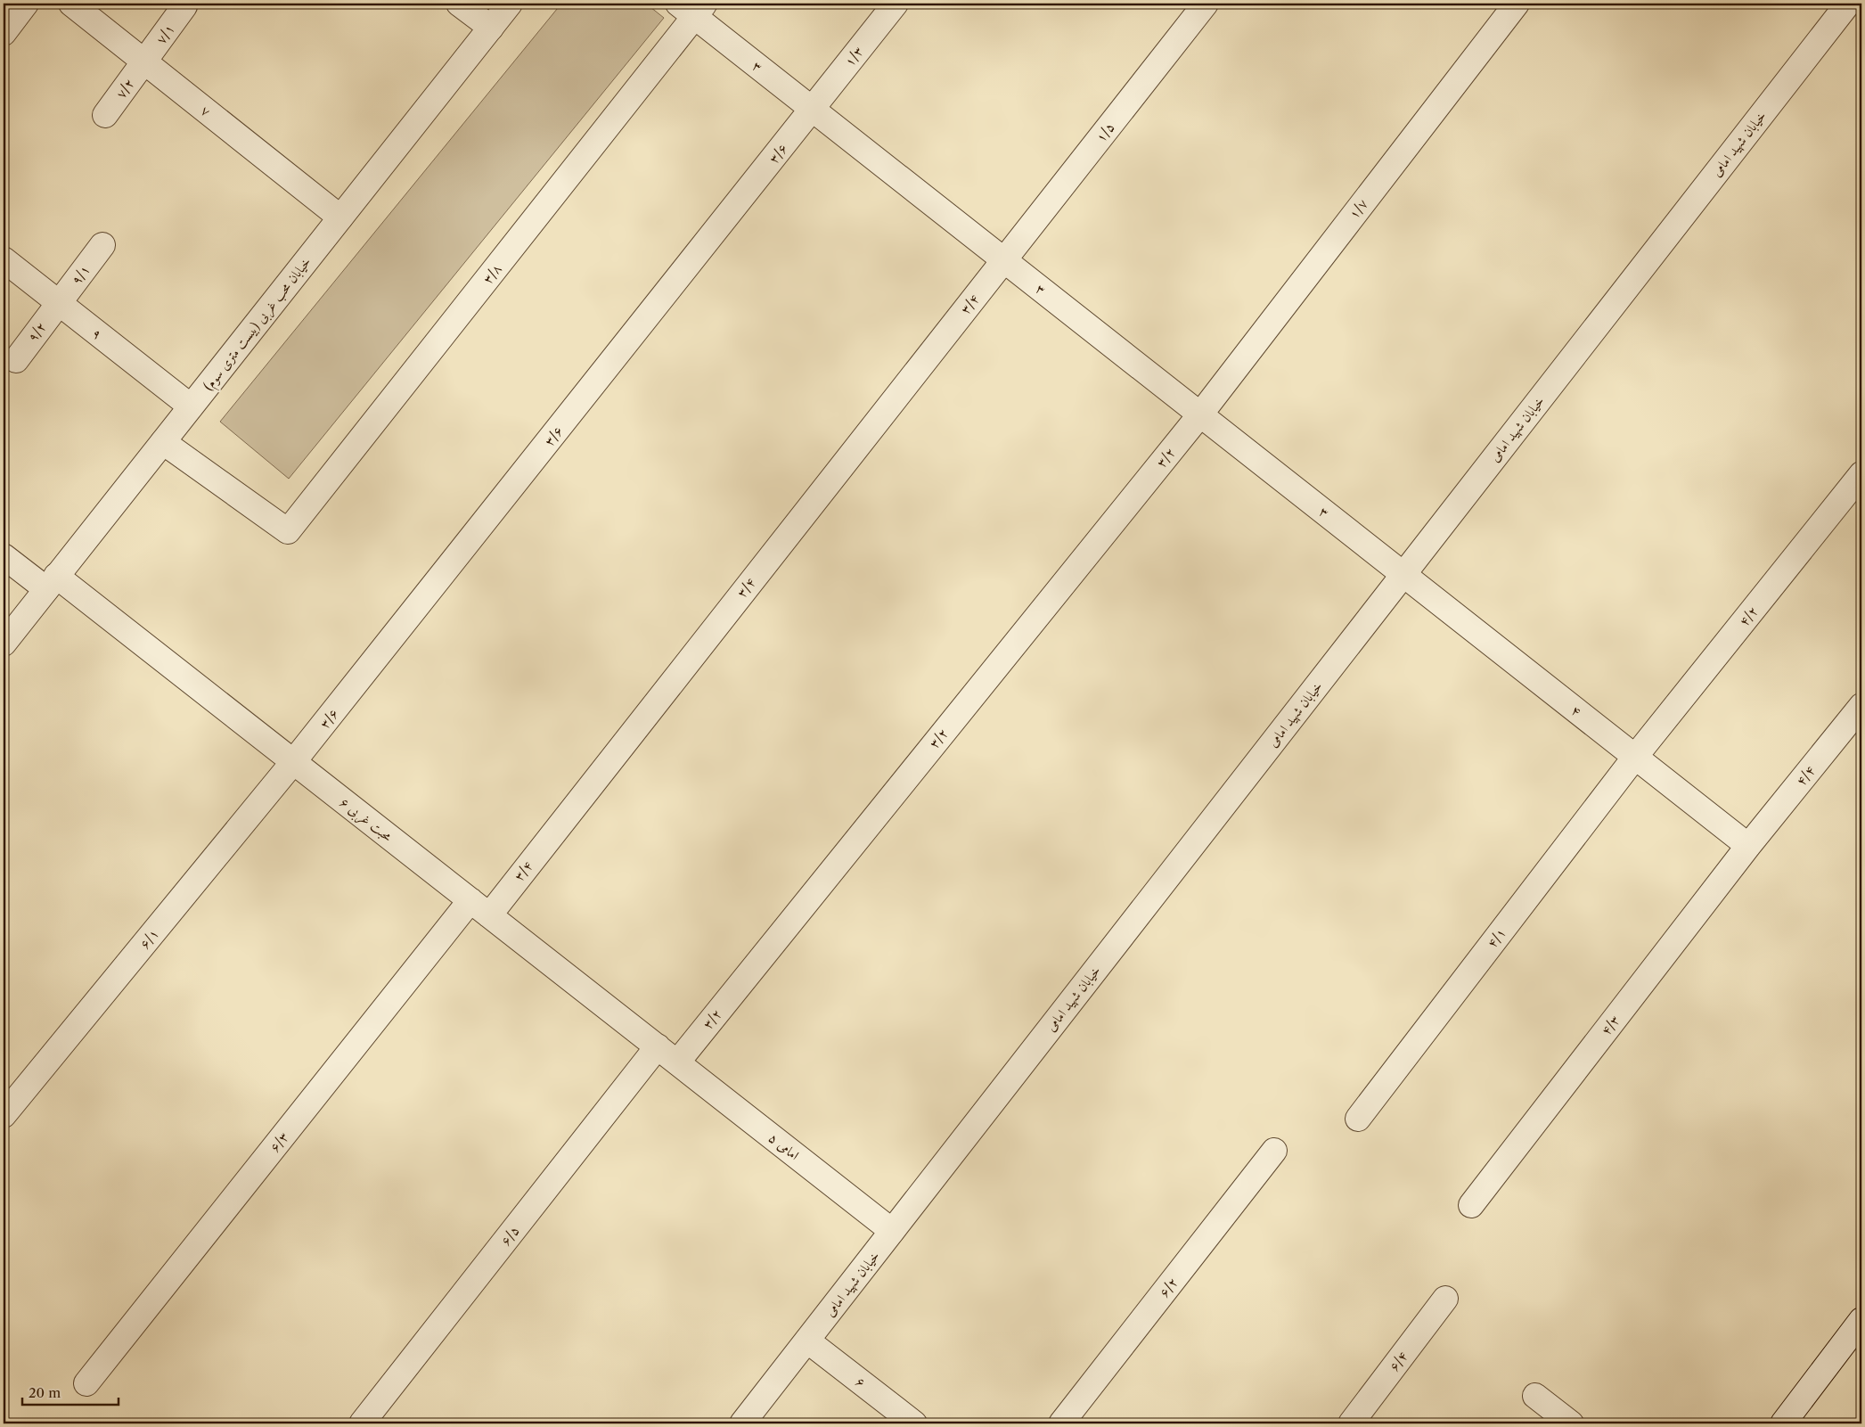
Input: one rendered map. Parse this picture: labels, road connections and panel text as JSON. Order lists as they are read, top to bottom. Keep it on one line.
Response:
{"streets":{"street":["۷/۱","۱/۳","۳","۷/۲","۷","۱/۵","خیابان شهید امامی","۳/۶","۱/۷","۳/۸","۹/۱","۳/۴","خیابان محب غربی (بیست متری سوم)","۹/۲","۹","۳/۲","۴/۲","۴","۴/۴","محبت غربی ۶","۴/۱","۶/۱","۴/۳","۶/۳","امامی ۵","۶/۵","۶/۲","۶/۴","۶"]},"crossings":[["۷/۱","۷/۲"],["۷/۱","۷"],["۱/۳","۳"],["۱/۳","۳/۶"],["۳","۱/۵"],["۳","خیابان شهید امامی"],["۳","۳/۶"],["۳","۱/۷"],["۳","۳/۸"],["۳","۳/۴"],["۳","۳/۲"],["۳","۴"],["۷/۲","۷"],["۷","خیابان محب غربی (بیست متری سوم)"],["۱/۵","۳/۴"],["خیابان شهید امامی","۴"],["خیابان شهید امامی","امامی ۵"],["خیابان شهید امامی","۶"],["۳/۶","محبت غربی ۶"],["۳/۶","۶/۱"],["۱/۷","۳/۲"],["۳/۸","خیابان محب غربی (بیست متری سوم)"],["۹/۱","۹/۲"],["۹/۱","۹"],["۳/۴","محبت غربی ۶"],["۳/۴","۶/۳"],["خیابان محب غربی (بیست متری سوم)","۹"],["خیابان محب غربی (بیست متری سوم)","محبت غربی ۶"],["۹/۲","۹"],["۳/۲","محبت غربی ۶"],["۳/۲","امامی ۵"],["۴/۲","۴"],["۴/۲","۴/۱"],["۴","۴/۴"],["۴","۴/۱"],["۴","۴/۳"],["۴/۴","۴/۳"],["محبت غربی ۶","۶/۱"],["محبت غربی ۶","۶/۳"],["محبت غربی ۶","امامی ۵"],["محبت غربی ۶","۶/۵"]],"scale_bar":"20 m"}
